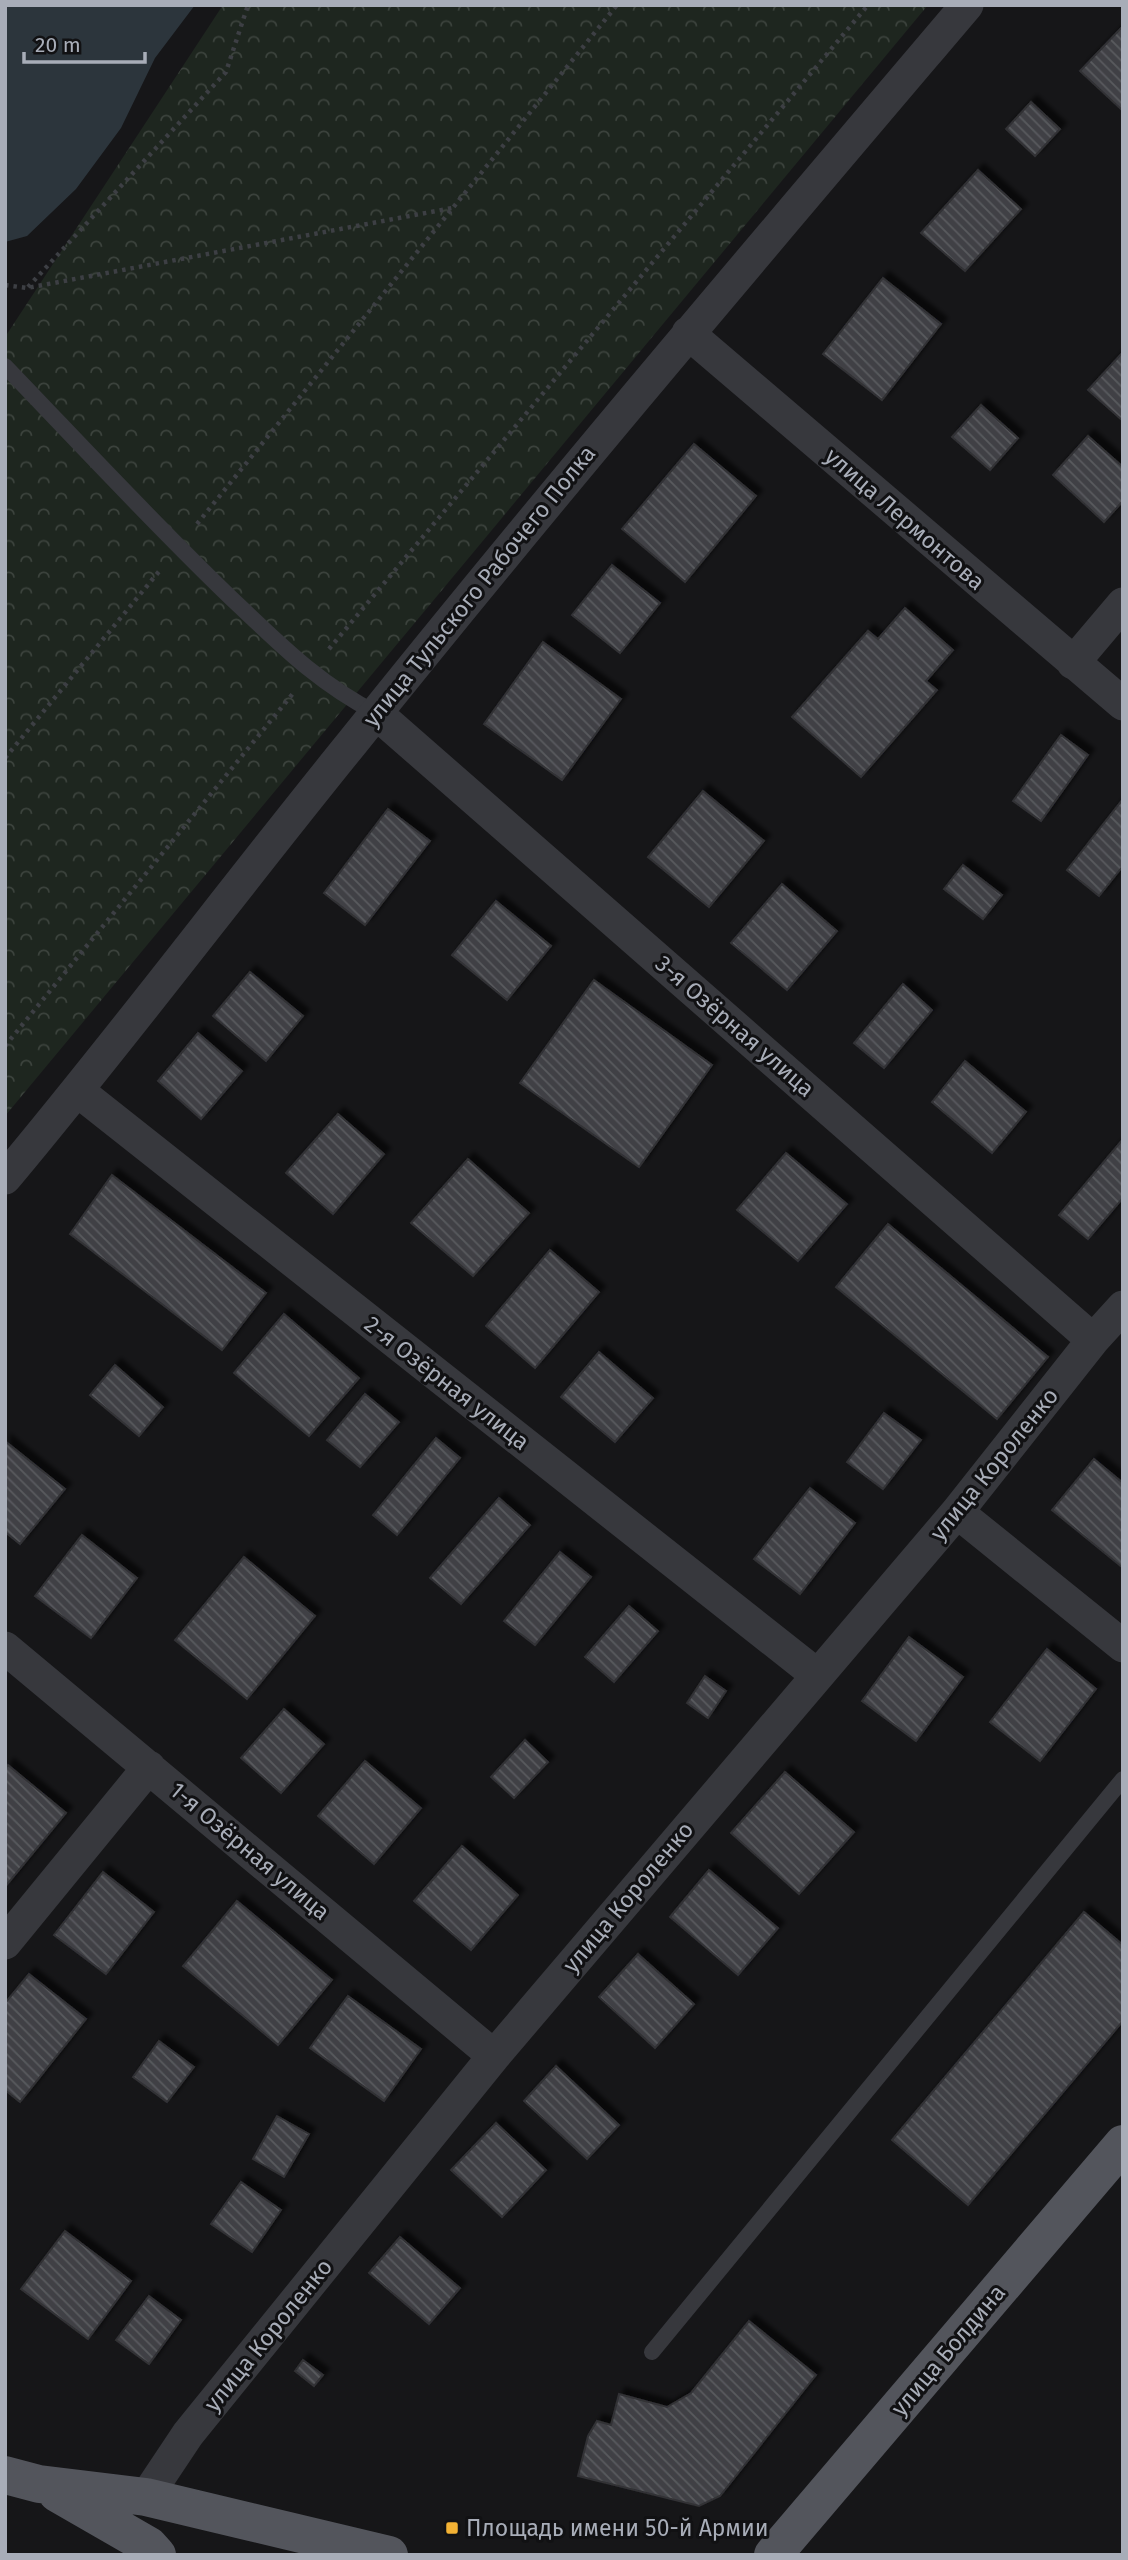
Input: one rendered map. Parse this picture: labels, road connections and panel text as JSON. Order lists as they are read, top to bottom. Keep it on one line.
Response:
{"streets":{"main road":["улица Болдина"],"street":["улица Лермонтова","улица Тульского Рабочего Полка","3-я Озёрная улица","2-я Озёрная улица","улица Короленко","1-я Озёрная улица"]},"crossings":[["улица Лермонтова","улица Тульского Рабочего Полка"],["улица Тульского Рабочего Полка","3-я Озёрная улица"],["улица Тульского Рабочего Полка","2-я Озёрная улица"],["3-я Озёрная улица","улица Короленко"],["2-я Озёрная улица","улица Короленко"],["улица Короленко","1-я Озёрная улица"]],"places":{"transit":["Площадь имени 50-й Армии"]},"scale_bar":"20 m"}
